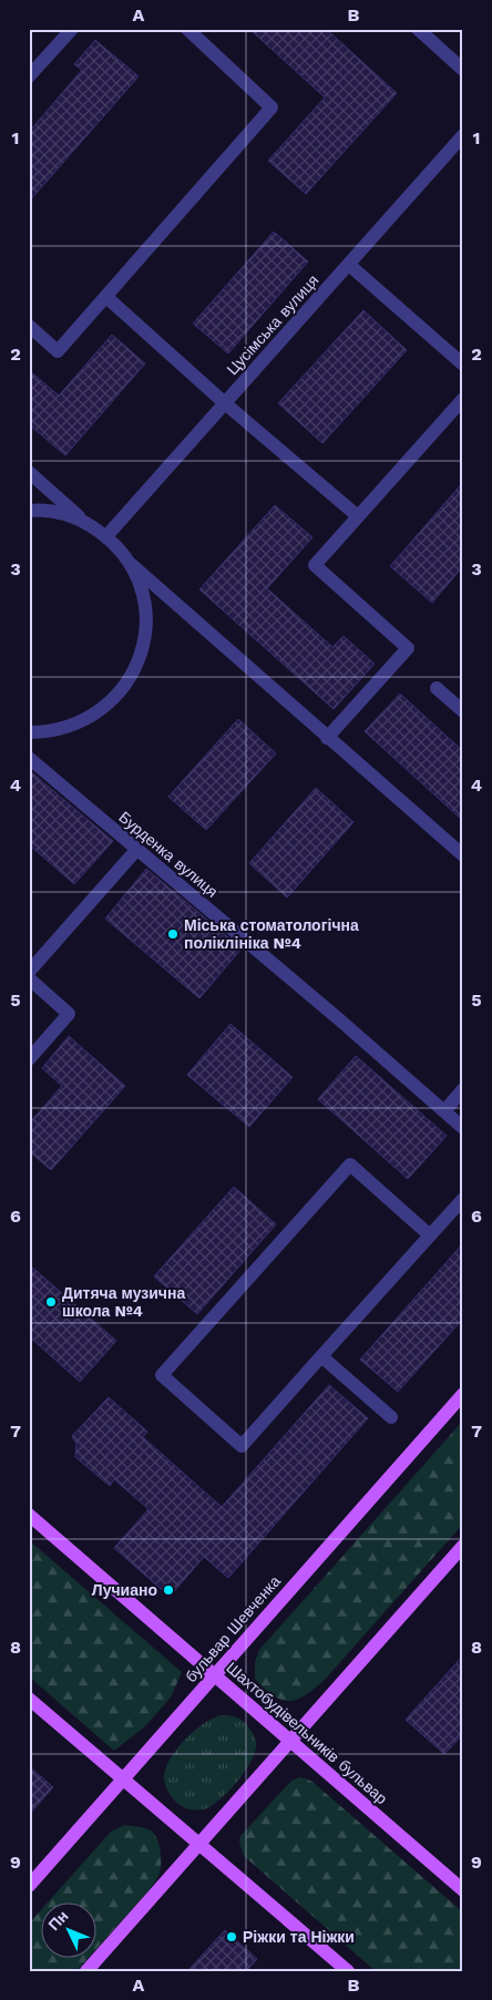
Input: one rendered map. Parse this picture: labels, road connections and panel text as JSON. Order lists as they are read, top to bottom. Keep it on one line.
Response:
{"streets":{"main road":["бульвар Шевченка","Шахтобудівельників бульвар"],"street":["Цусімська вулиця","Бурденка вулиця"]},"crossings":[["бульвар Шевченка","Шахтобудівельників бульвар"]],"places":["Міська стоматологічна поліклініка №4","Дитяча музична школа №4","Лучиано","Ріжки та Ніжки"],"north":"top left","grid":{"columns":["A","B"],"rows":["1","2","3","4","5","6","7","8","9"]}}
